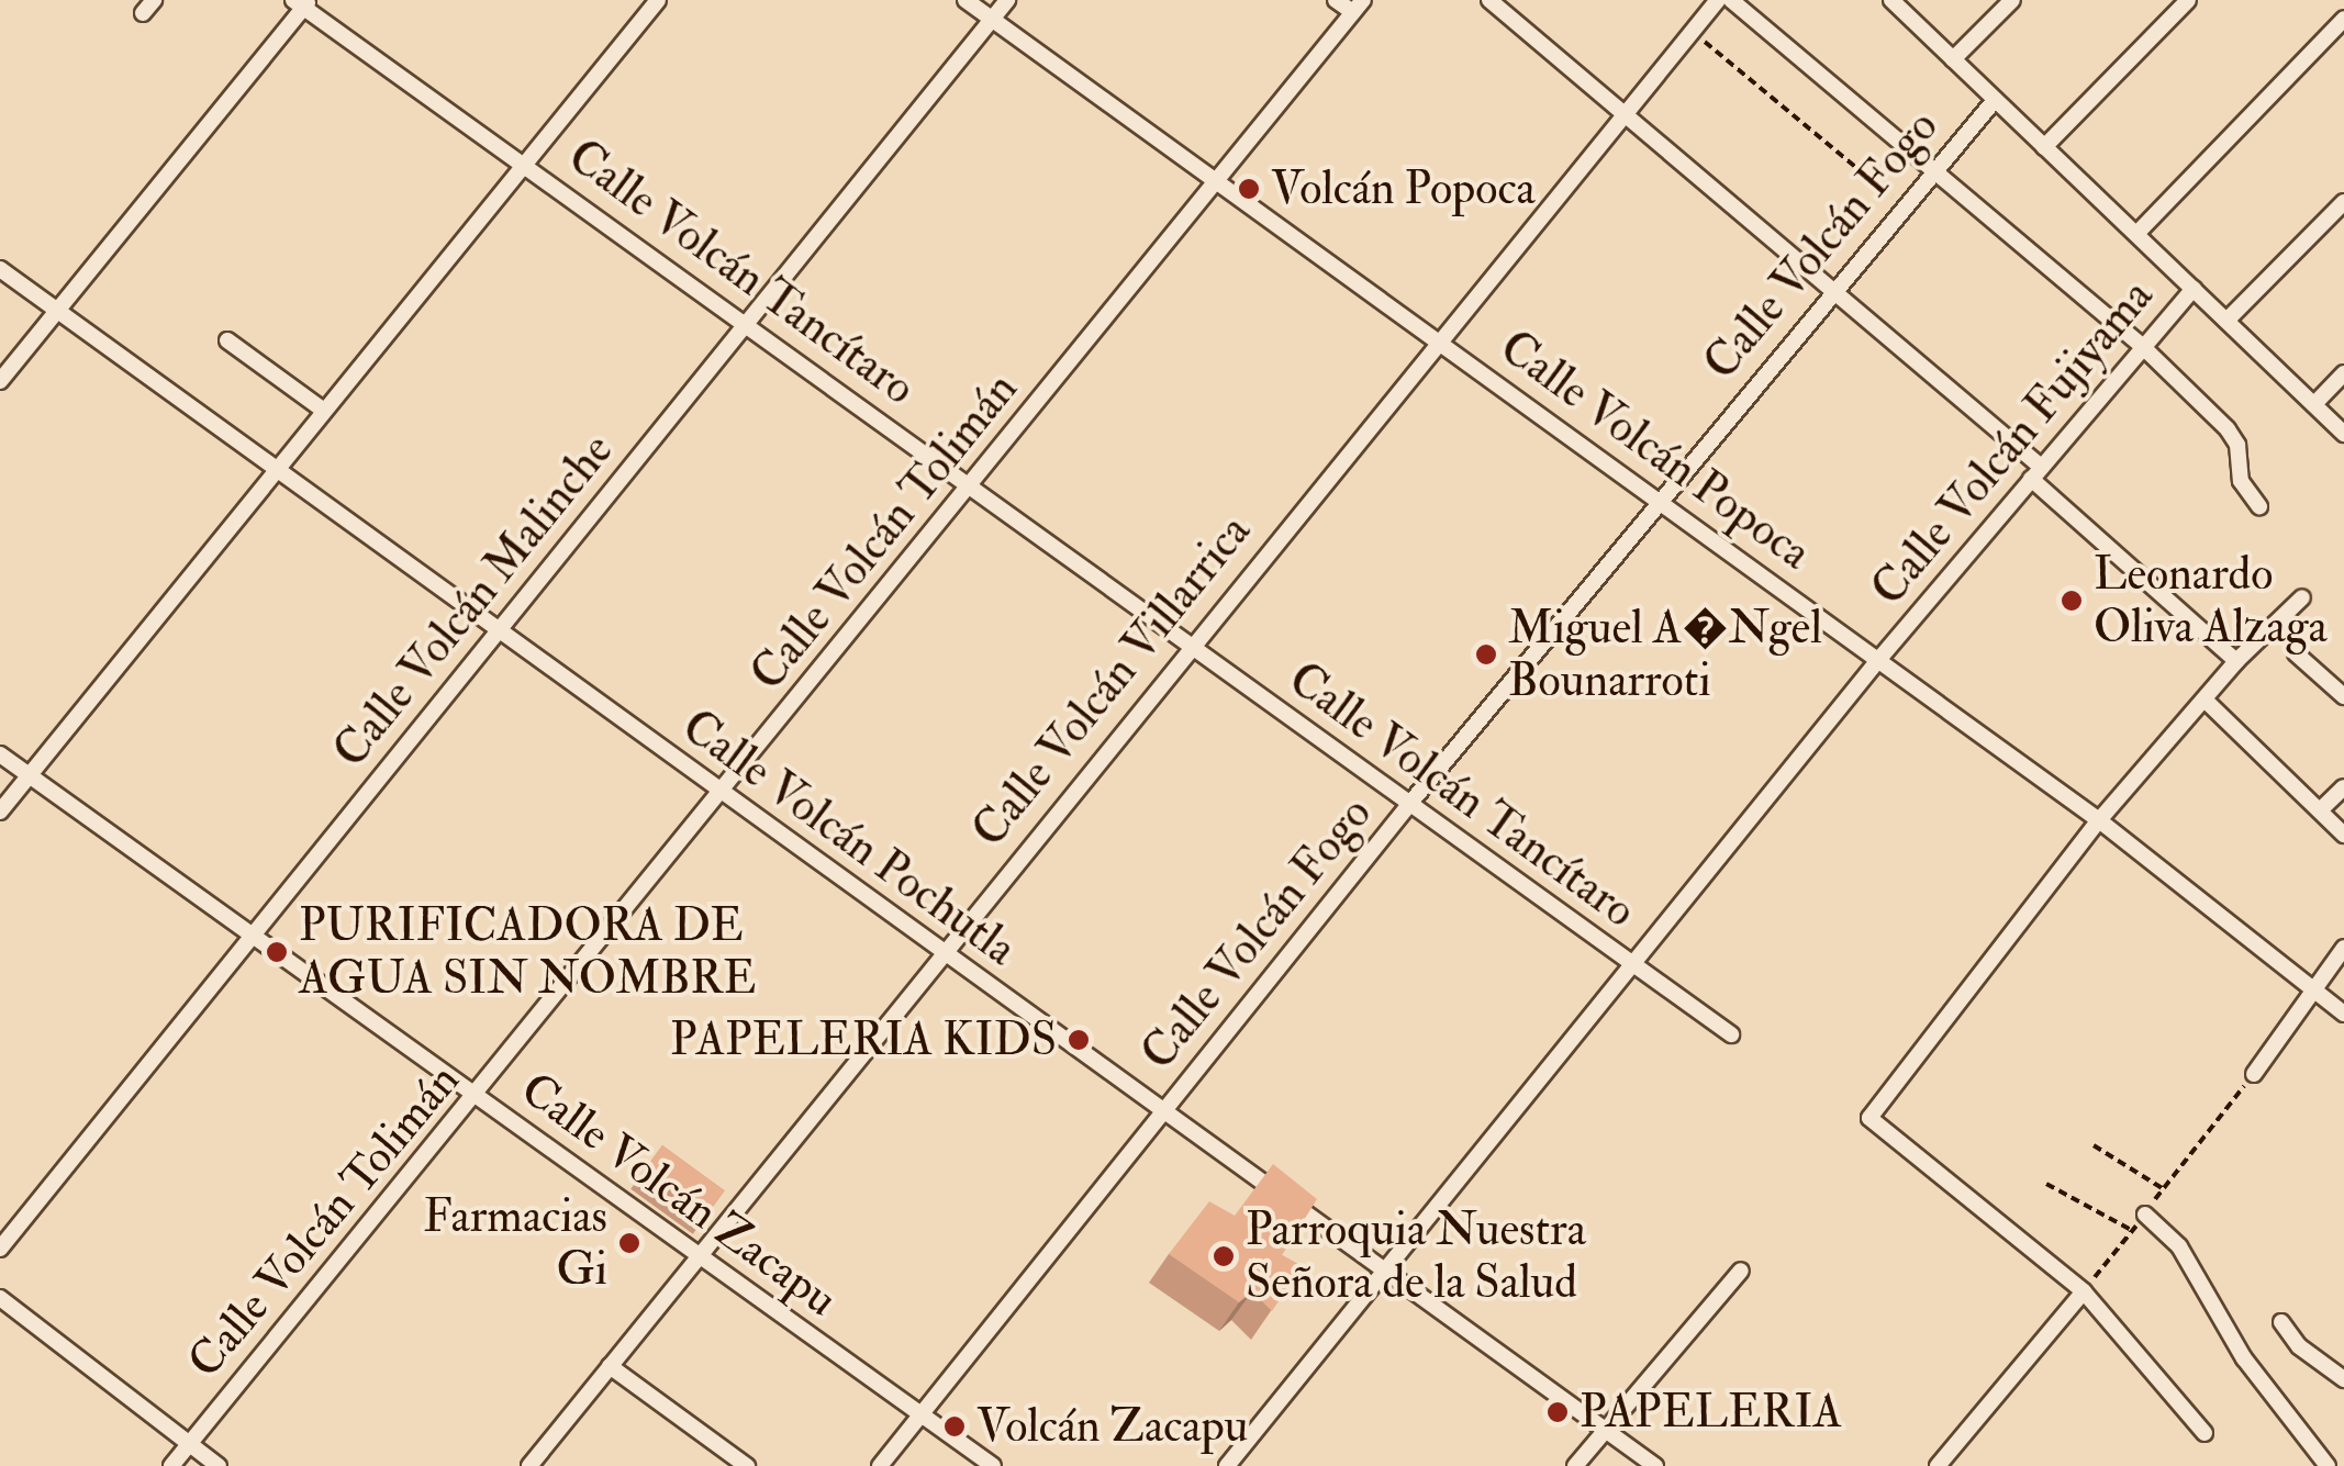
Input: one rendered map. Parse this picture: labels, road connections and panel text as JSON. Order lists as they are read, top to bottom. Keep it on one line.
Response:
{"streets":{"street":["Calle Volcán Fogo","Calle Volcán Tancítaro","Calle Volcán Fujiyama","Calle Volcán Popoca","Calle Volcán Tolimán","Calle Volcán Malinche","Calle Volcán Villarrica","Calle Volcán Pochutla","Calle Volcán Zacapu"]},"crossings":[["Calle Volcán Fogo","Calle Volcán Tancítaro"],["Calle Volcán Fogo","Calle Volcán Popoca"],["Calle Volcán Fogo","Calle Volcán Pochutla"],["Calle Volcán Fogo","Calle Volcán Zacapu"],["Calle Volcán Tancítaro","Calle Volcán Fujiyama"],["Calle Volcán Tancítaro","Calle Volcán Tolimán"],["Calle Volcán Tancítaro","Calle Volcán Malinche"],["Calle Volcán Tancítaro","Calle Volcán Villarrica"],["Calle Volcán Fujiyama","Calle Volcán Popoca"],["Calle Volcán Fujiyama","Calle Volcán Pochutla"],["Calle Volcán Popoca","Calle Volcán Tolimán"],["Calle Volcán Popoca","Calle Volcán Malinche"],["Calle Volcán Popoca","Calle Volcán Villarrica"],["Calle Volcán Tolimán","Calle Volcán Pochutla"],["Calle Volcán Tolimán","Calle Volcán Zacapu"],["Calle Volcán Malinche","Calle Volcán Pochutla"],["Calle Volcán Malinche","Calle Volcán Zacapu"],["Calle Volcán Villarrica","Calle Volcán Pochutla"],["Calle Volcán Villarrica","Calle Volcán Zacapu"]],"places":["Volcán Popoca","Leonardo Oliva Alzaga","Miguel A�Ngel Bounarroti","PURIFICADORA DE AGUA SIN NOMBRE","PAPELERIA KIDS","Farmacias Gi","Parroquia Nuestra Señora de la Salud","PAPELERIA","Volcán Zacapu"]}
